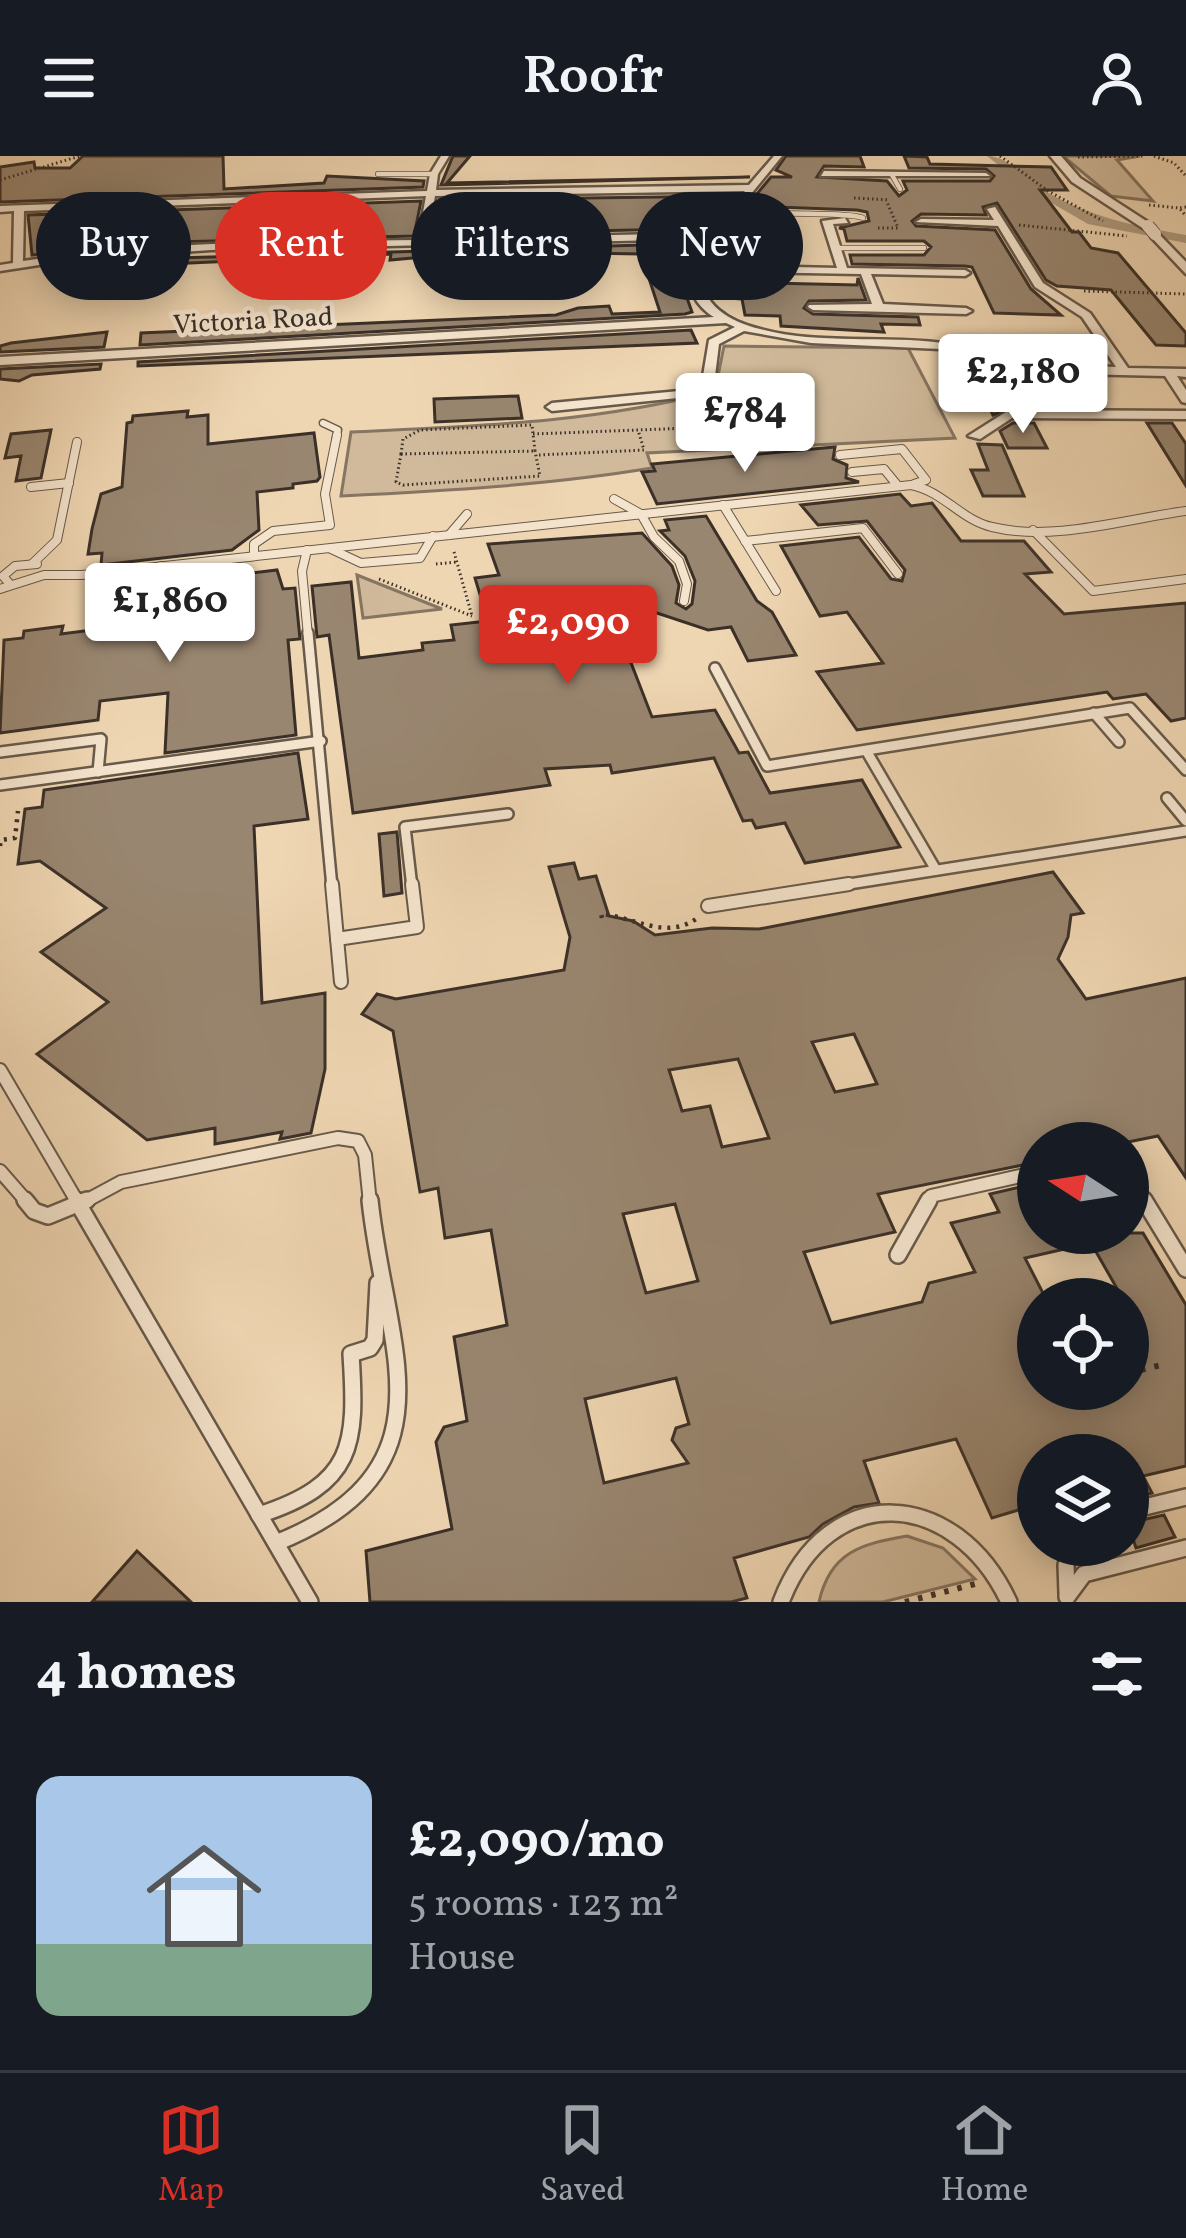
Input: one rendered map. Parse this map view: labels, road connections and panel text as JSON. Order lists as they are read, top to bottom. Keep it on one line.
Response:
{"streets":{"street":["Victoria Road"]},"north":"left","page":{"header":"Roofr","chip":["Buy","Rent","Filters","New"],"price":["£2,180","£784","£1,860","£2,090"],"heading":"4 homes","list":[{"name":"£2,090/mo","note":"5 rooms · 123 m² · House"}],"tabs":["Map","Saved","Home"]}}
